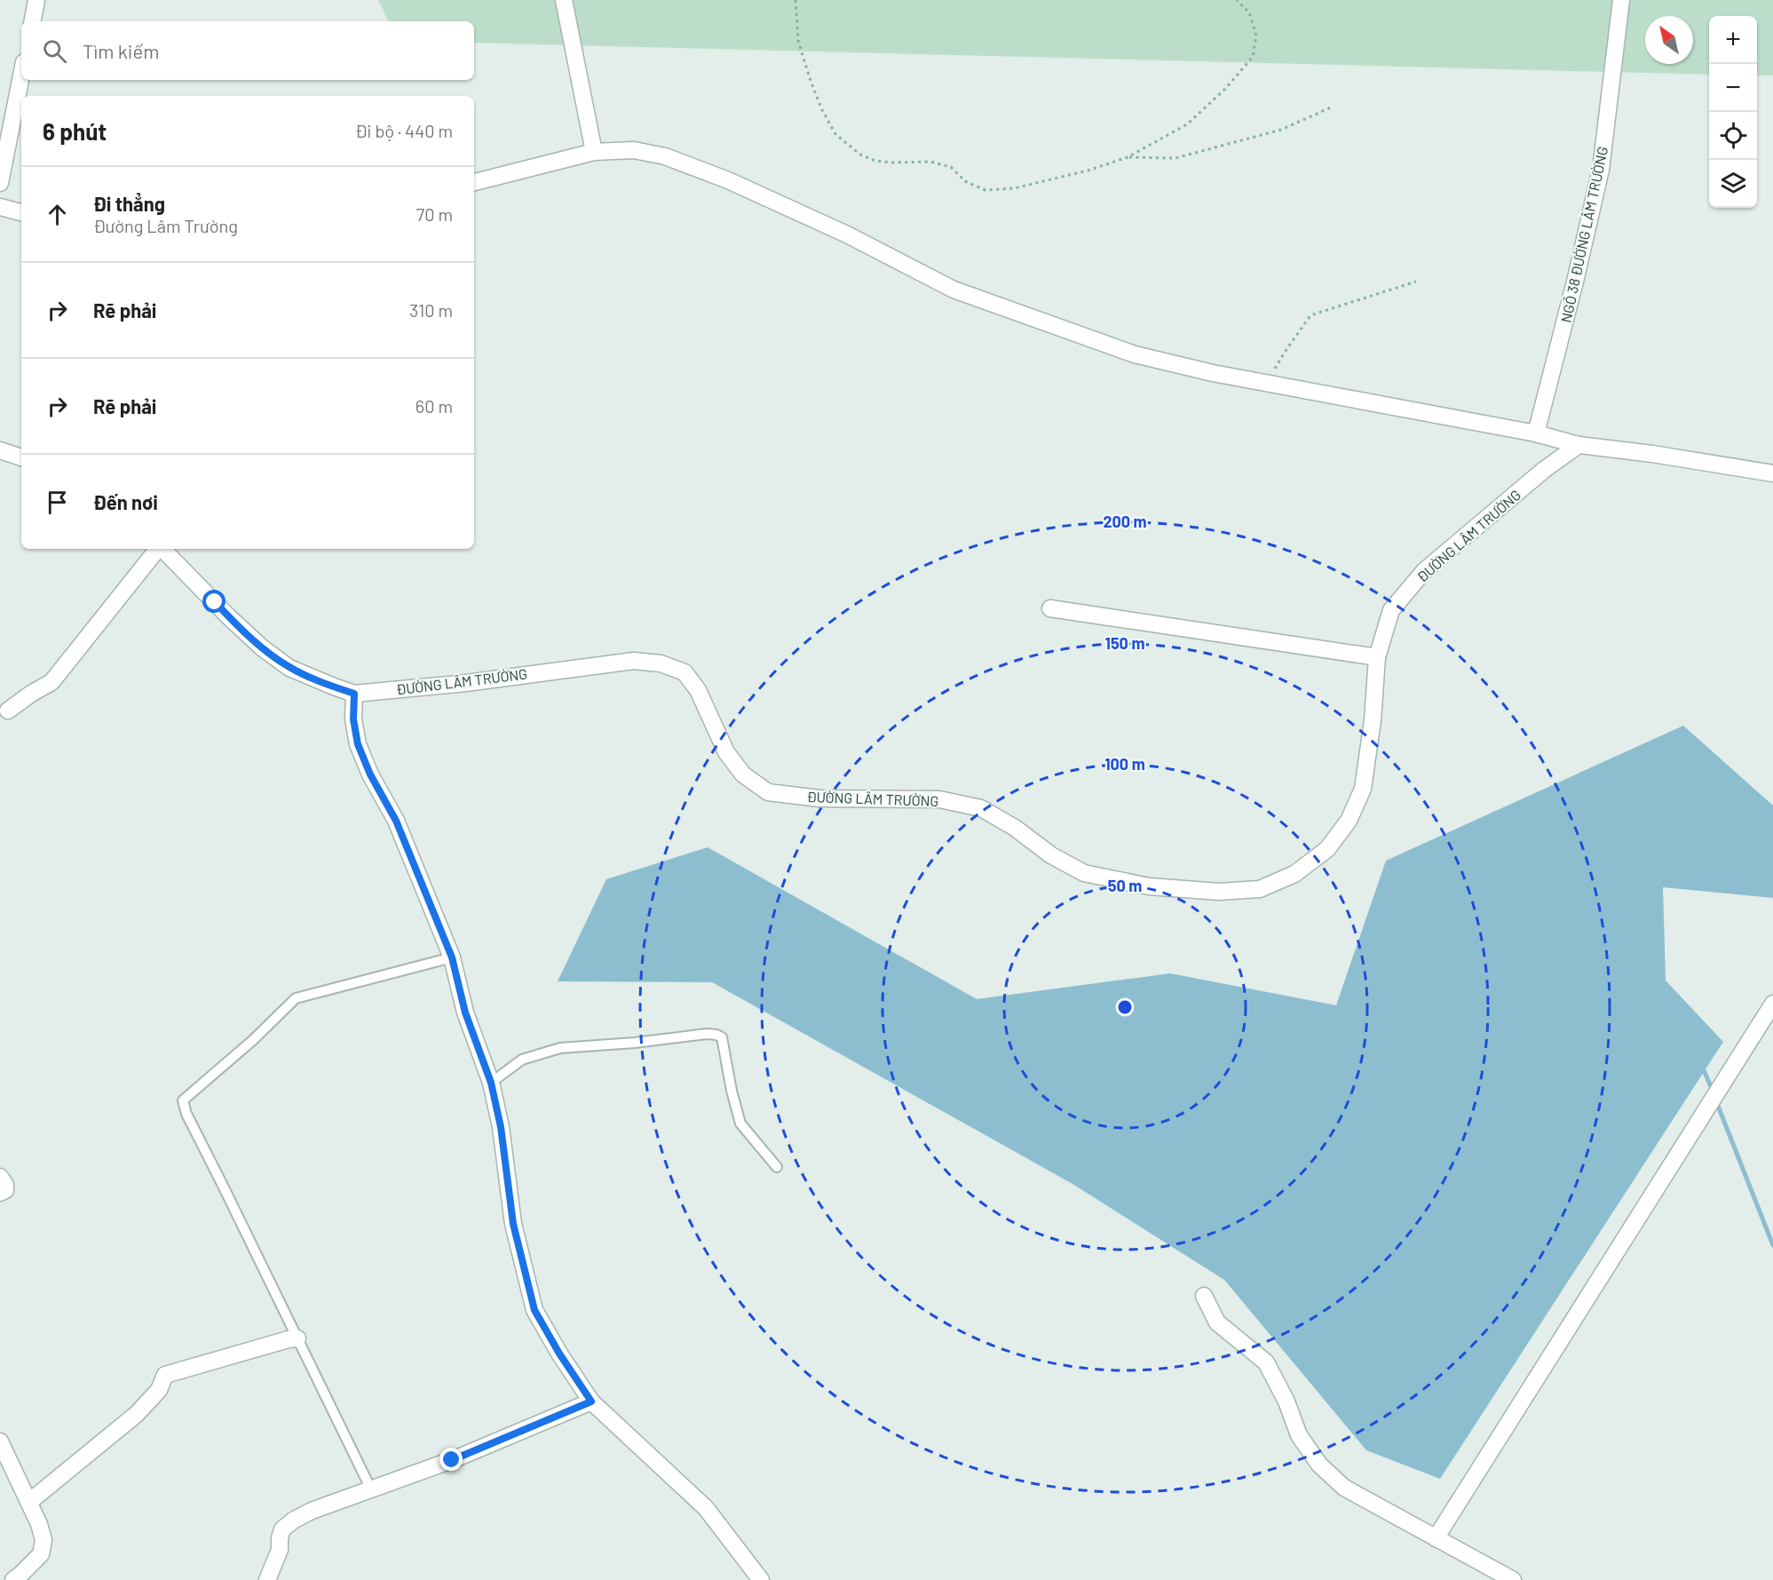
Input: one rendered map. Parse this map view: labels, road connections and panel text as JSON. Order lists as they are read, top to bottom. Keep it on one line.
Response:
{"streets":{"street":["NGÕ 38 ĐƯỜNG LÂM TRƯỜNG","ĐƯỜNG LÂM TRƯỜNG"]},"north":"top left","page":{"map_buttons":["+","−"],"search":"Tìm kiếm","heading":["6 phút","Đi bộ · 440 m"],"list":[["Đi thẳng","Đường Lâm Trường","70 m"],["Rẽ phải","310 m"],["Rẽ phải","60 m"],"Đến nơi"]},"rings":["200 m","150 m","100 m","50 m"]}
